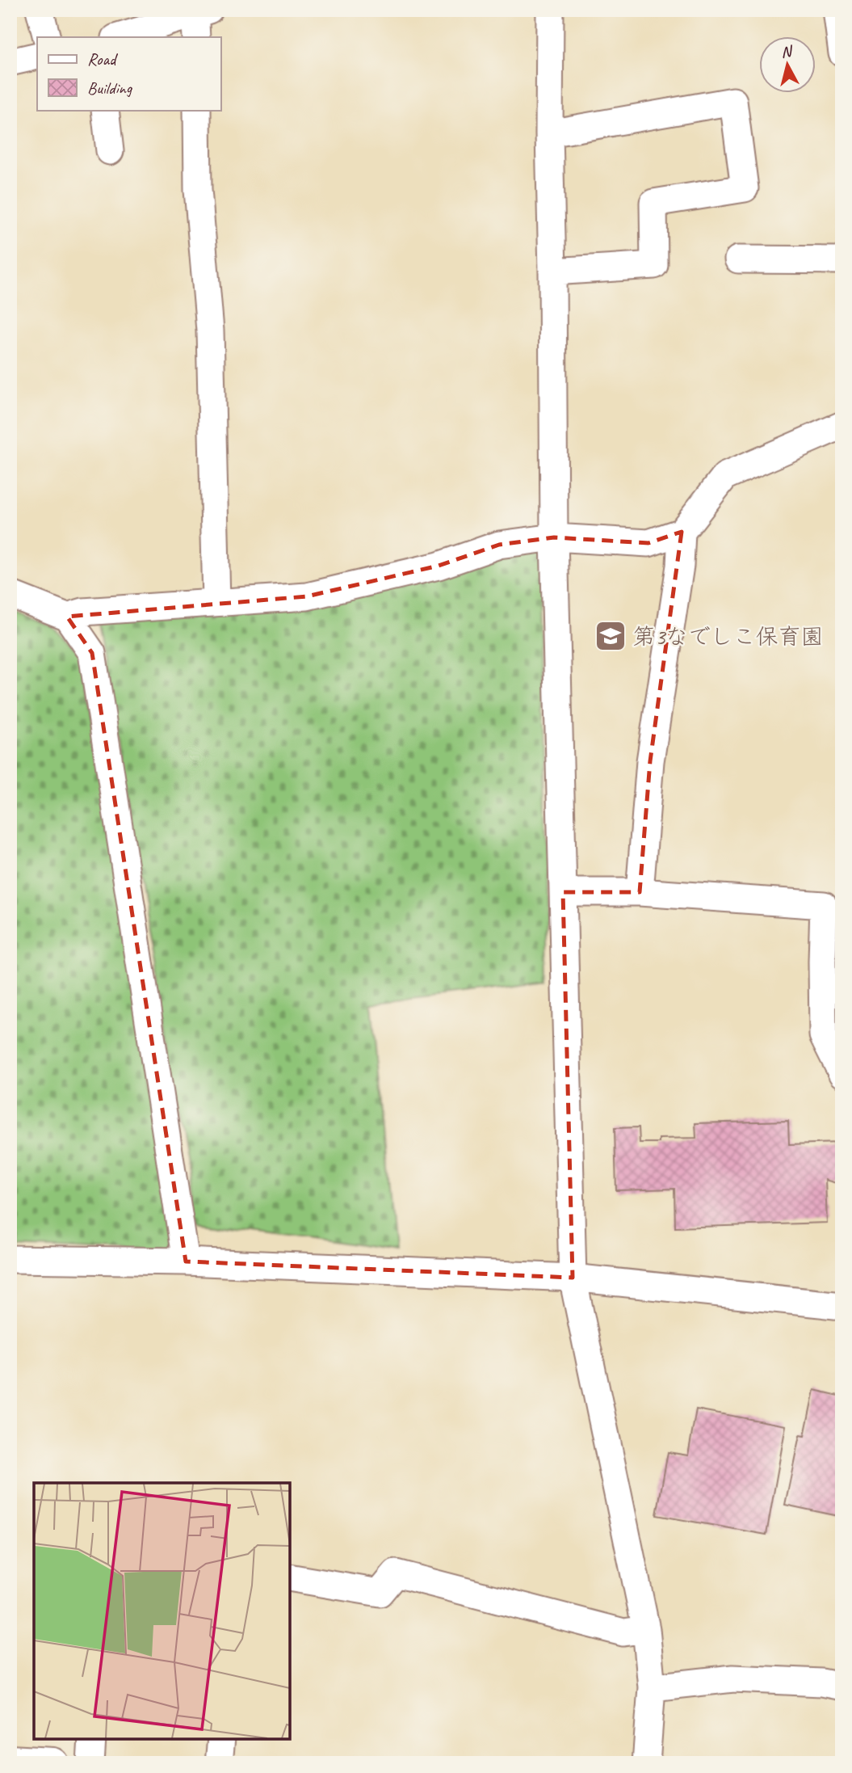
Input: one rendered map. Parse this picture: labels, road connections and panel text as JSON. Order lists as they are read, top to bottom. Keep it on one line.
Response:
{"places":{"school or university":["第3なでしこ保育園"]},"legend":["Road","Building"],"north":"top"}
